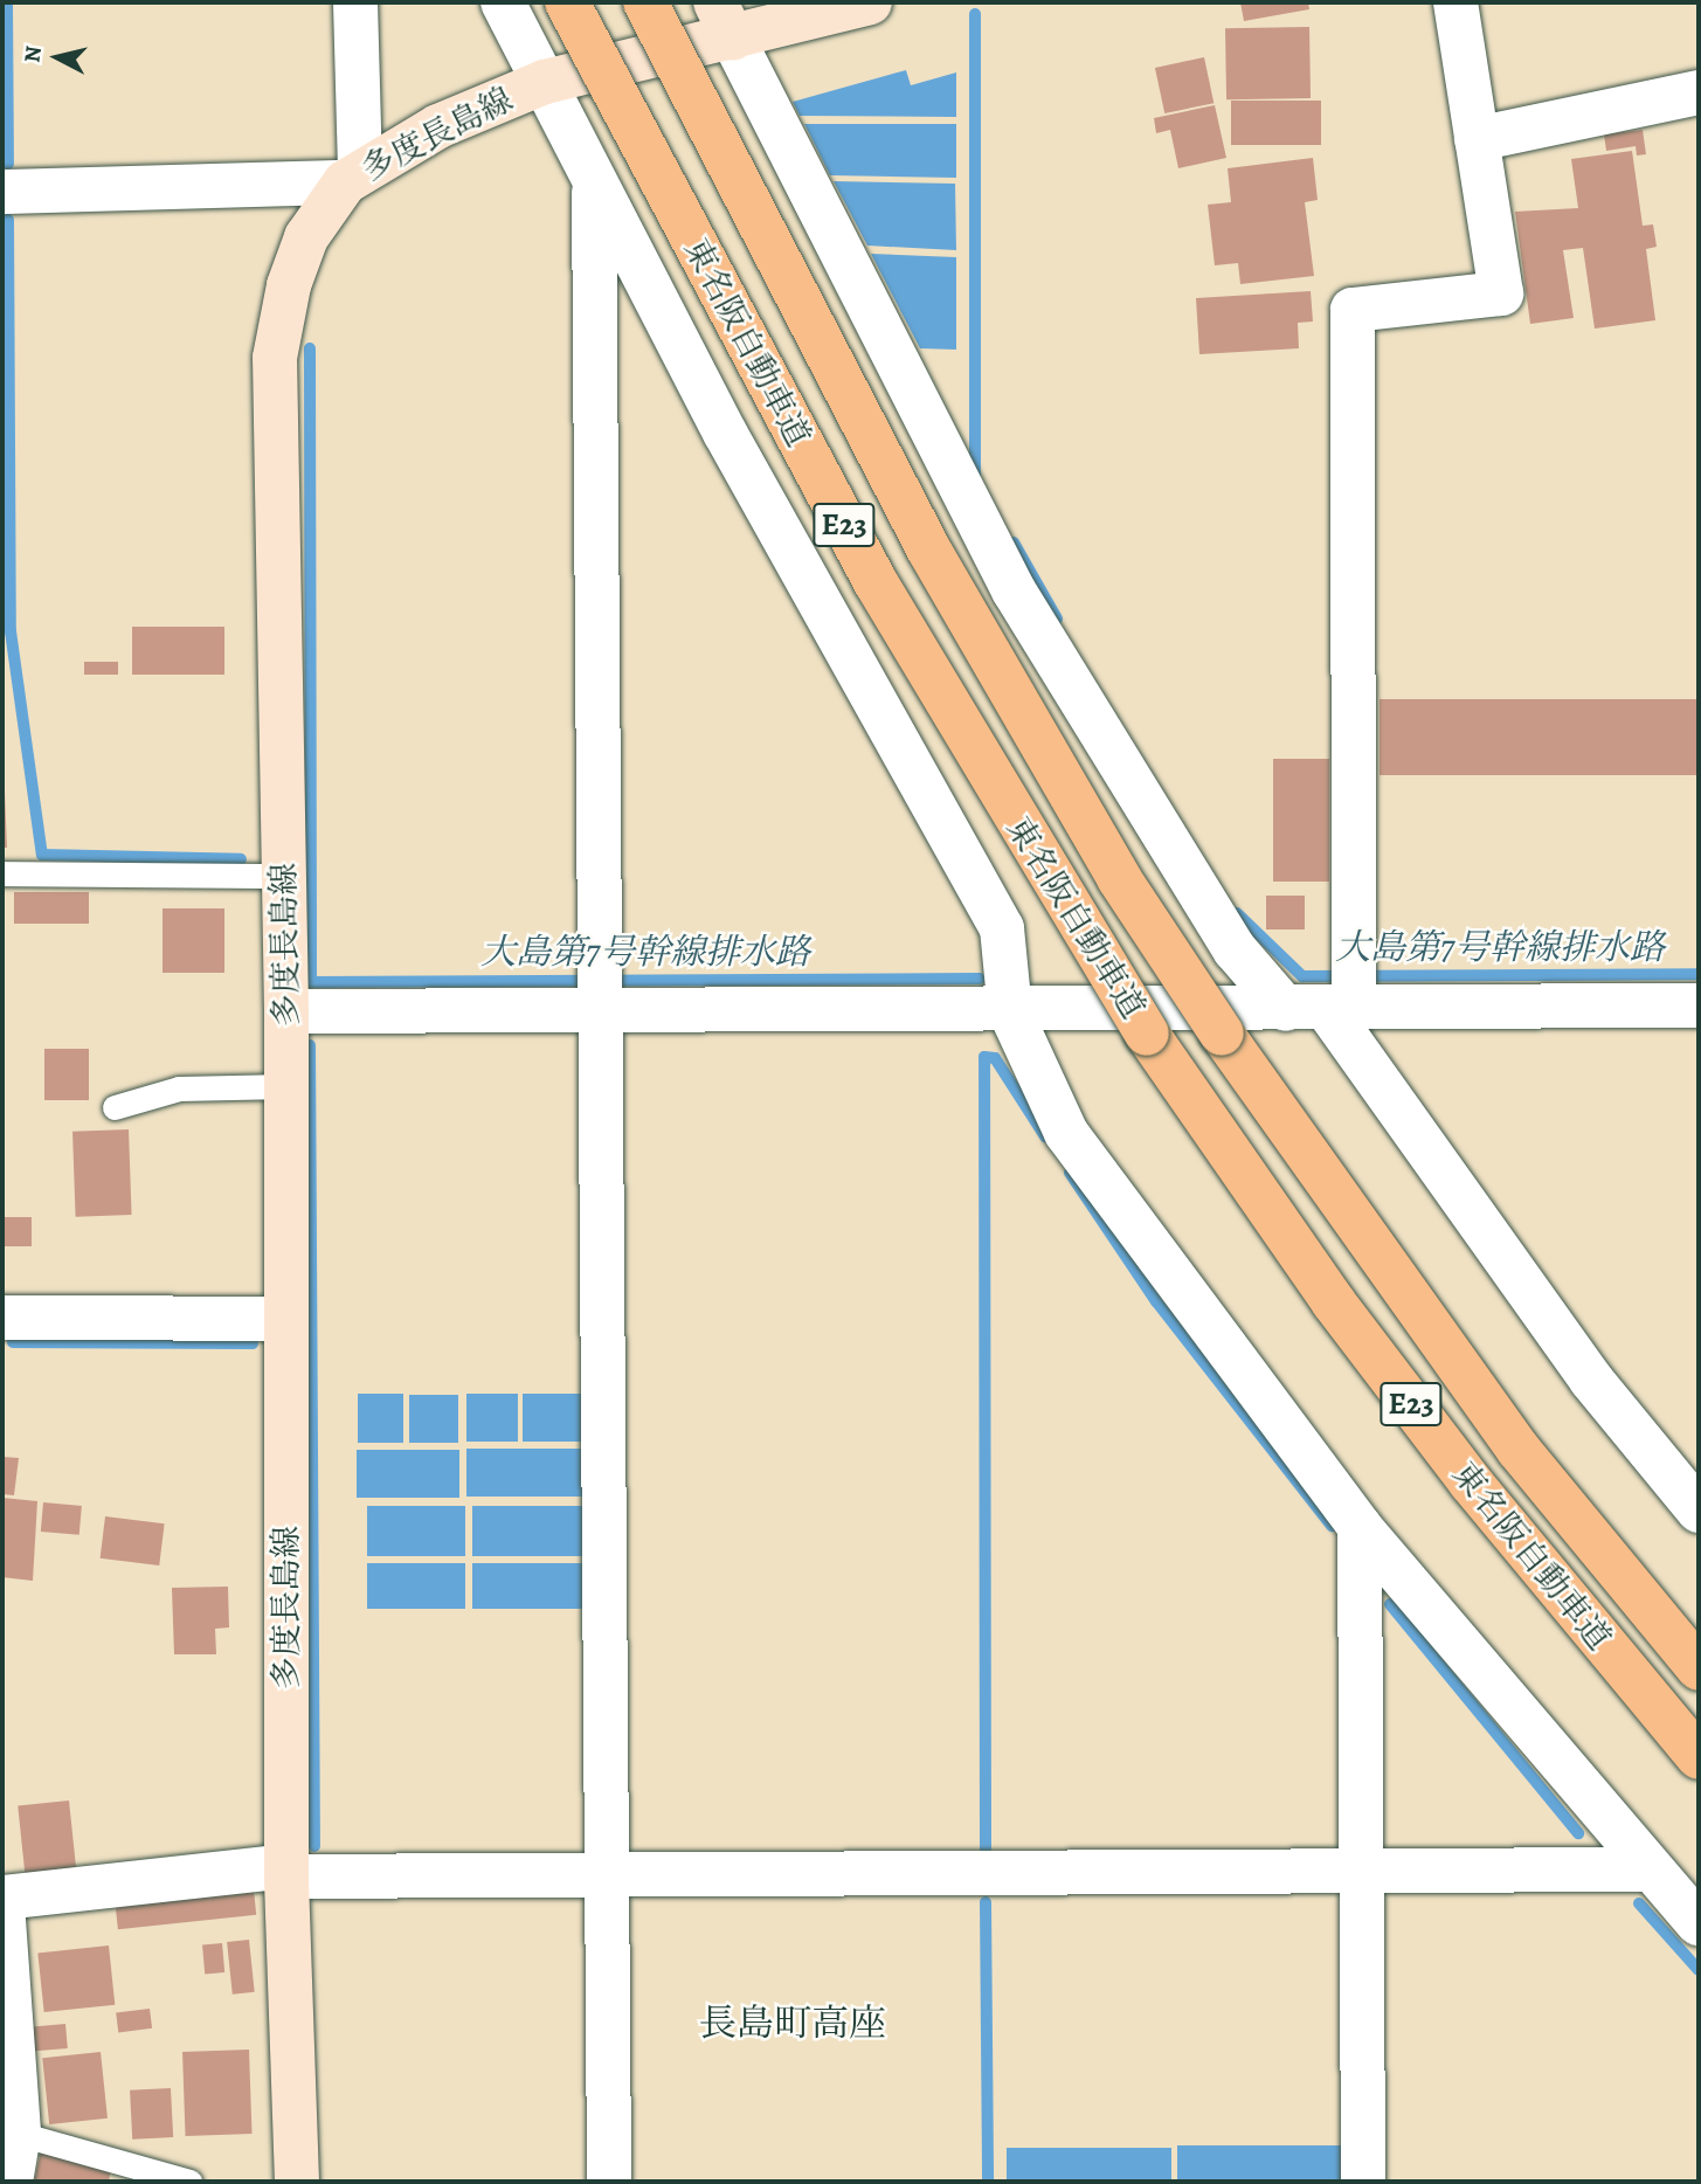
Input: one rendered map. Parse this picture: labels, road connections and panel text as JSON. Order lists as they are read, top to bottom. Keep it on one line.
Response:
{"streets":{"highway":["東名阪自動車道","E23"],"main road":["多度長島線"]},"districts":["長島町高座"],"water":["大島第7号幹線排水路"],"north":"left"}
